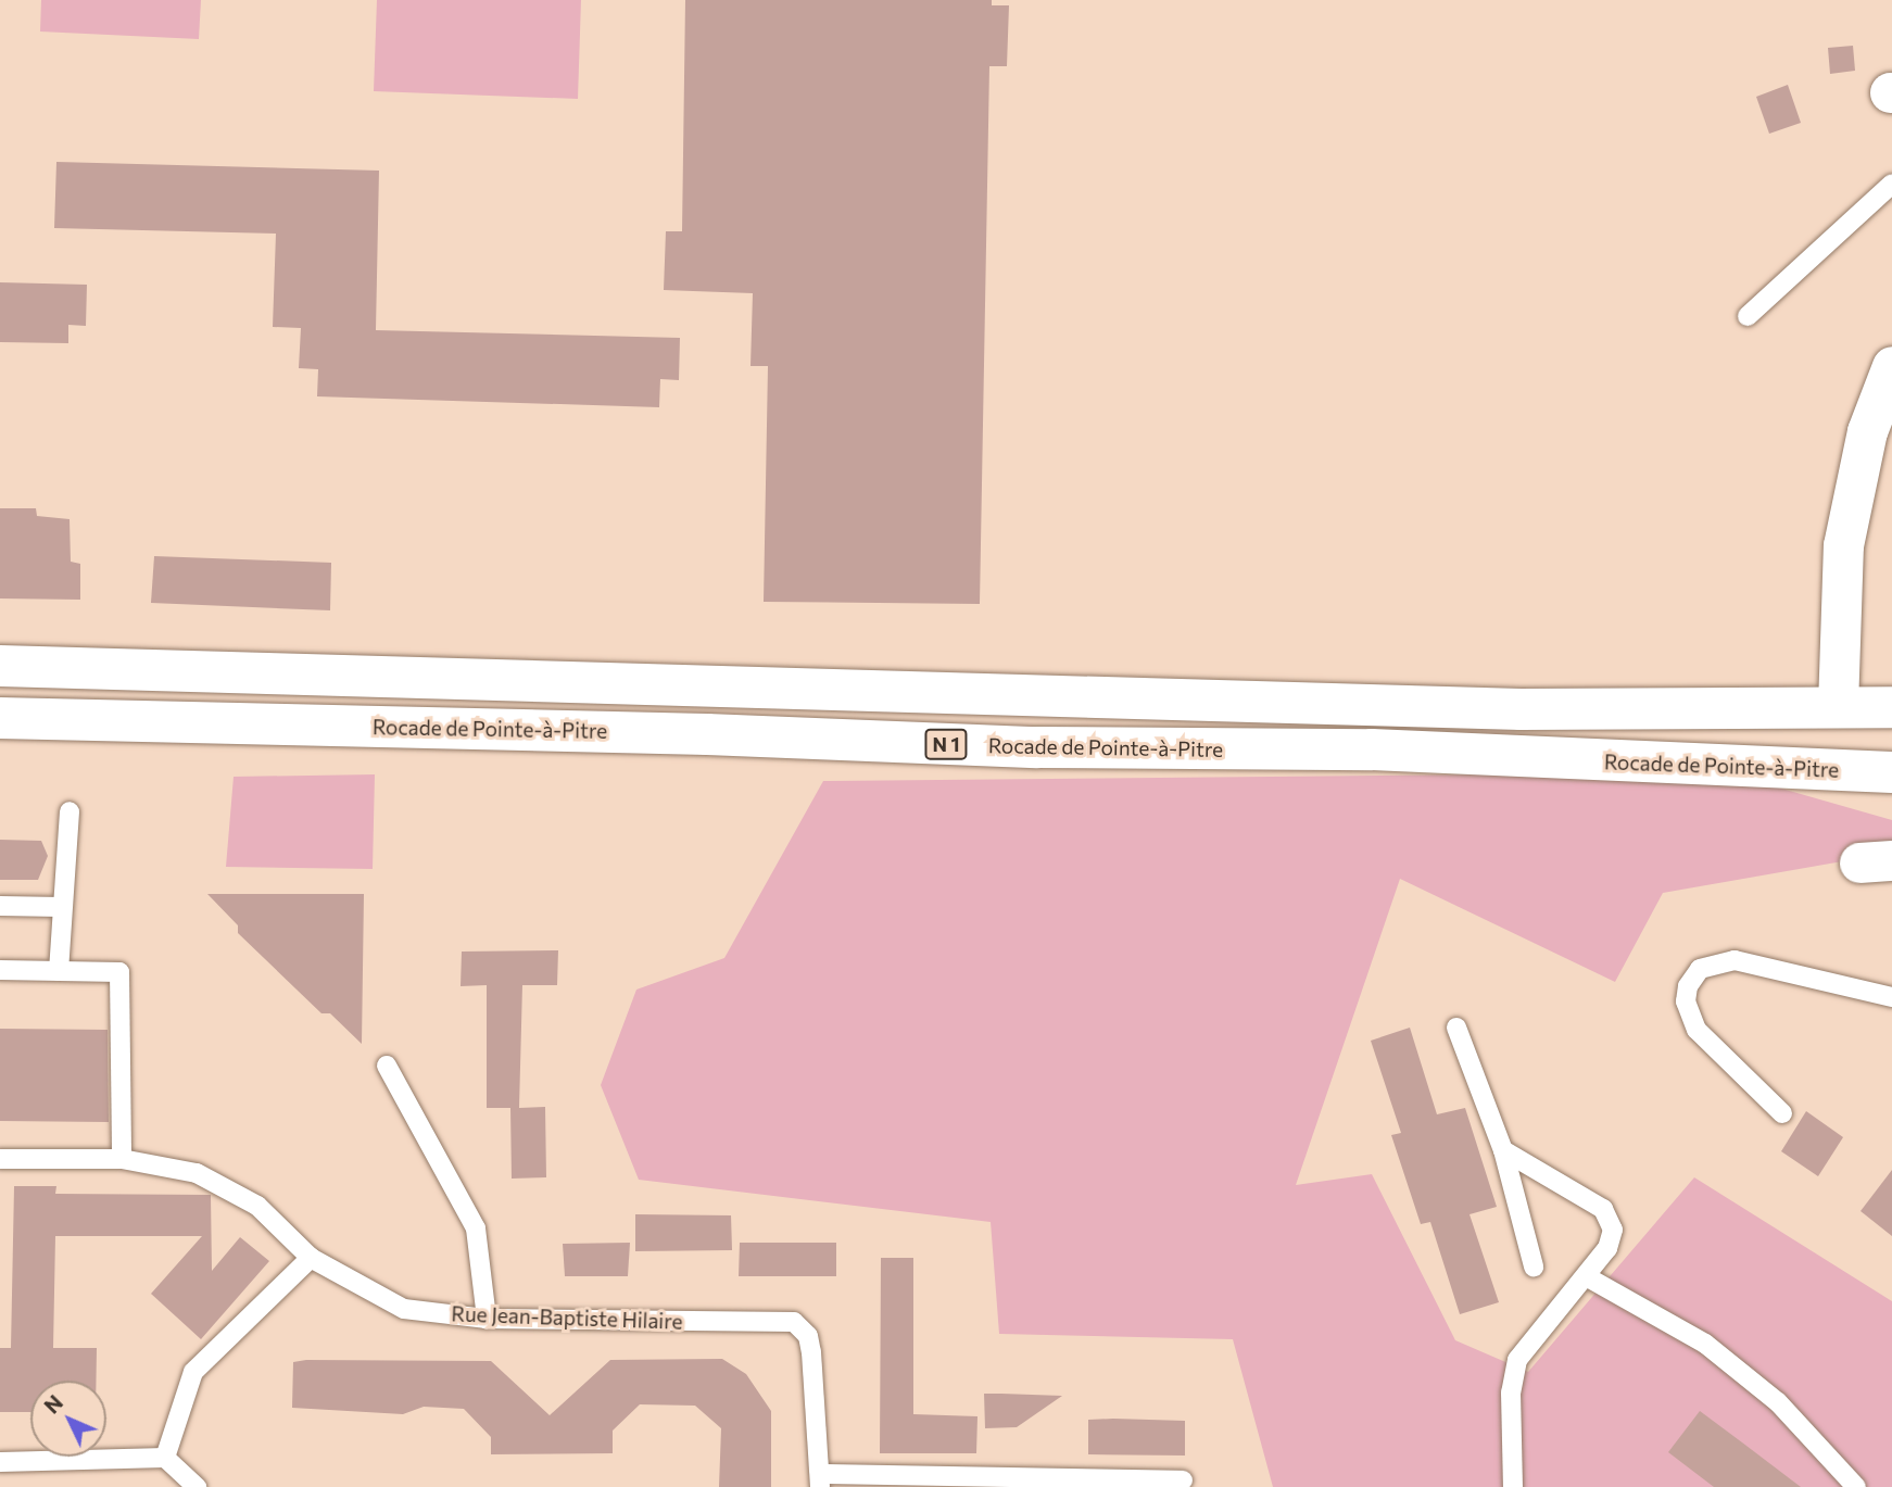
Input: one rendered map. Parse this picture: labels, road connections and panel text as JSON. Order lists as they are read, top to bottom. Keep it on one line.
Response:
{"streets":{"highway":["Rocade de Pointe-à-Pitre","N 1"],"lane":["Rue Jean-Baptiste Hilaire"]},"north":"top left"}
